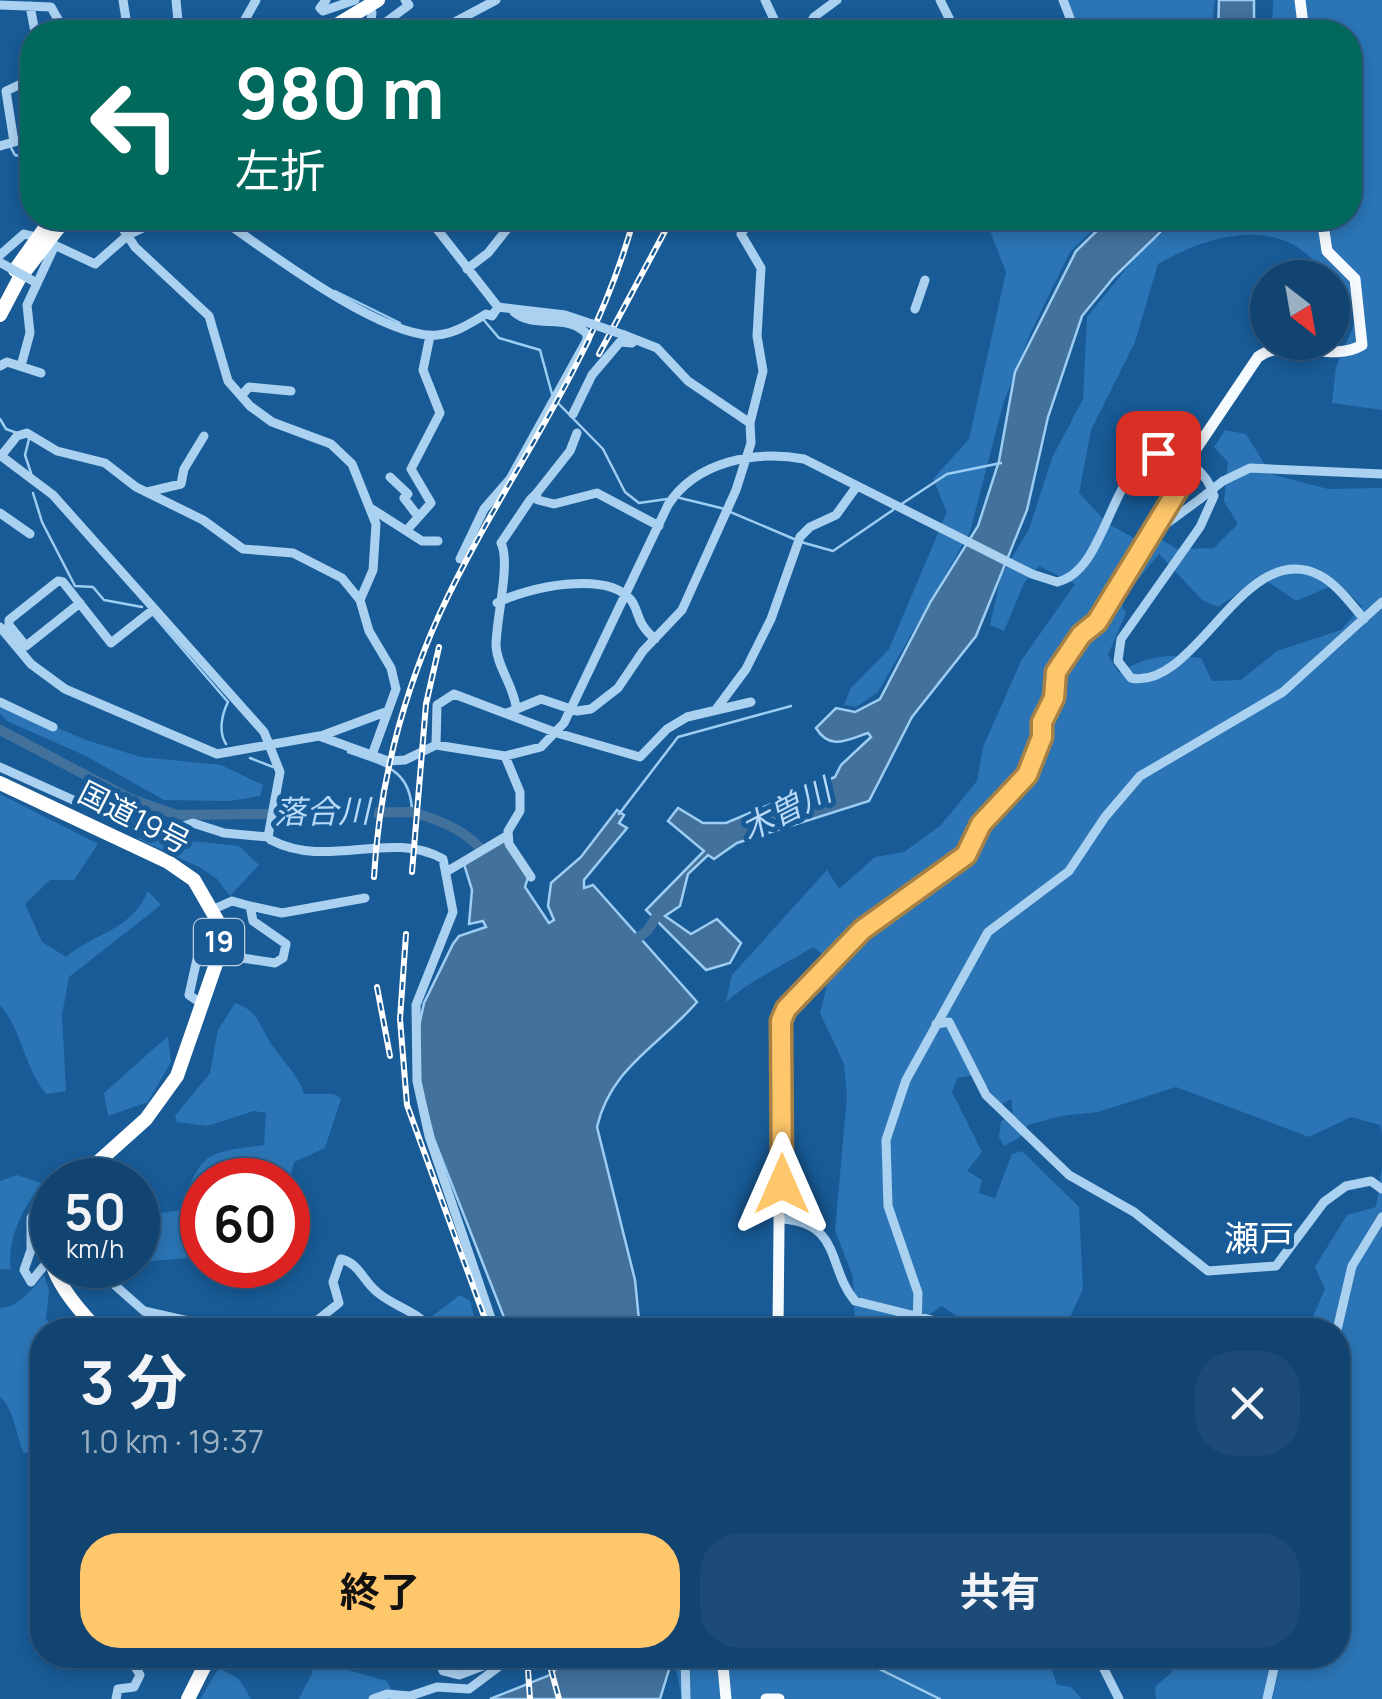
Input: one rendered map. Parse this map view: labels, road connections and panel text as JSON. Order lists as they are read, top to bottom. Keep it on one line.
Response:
{"streets":{"highway":["国道19号","19"]},"crossings":[["国道19号","19"]],"districts":["瀬戸"],"water":["木曽川","落合川"],"north":"bottom right","page":{"turn":["980 m","左折"],"speed":"50 km/h","limit":"60","heading":["3 分","1.0 km · 19:37"],"buttons":["終了","共有"]}}
